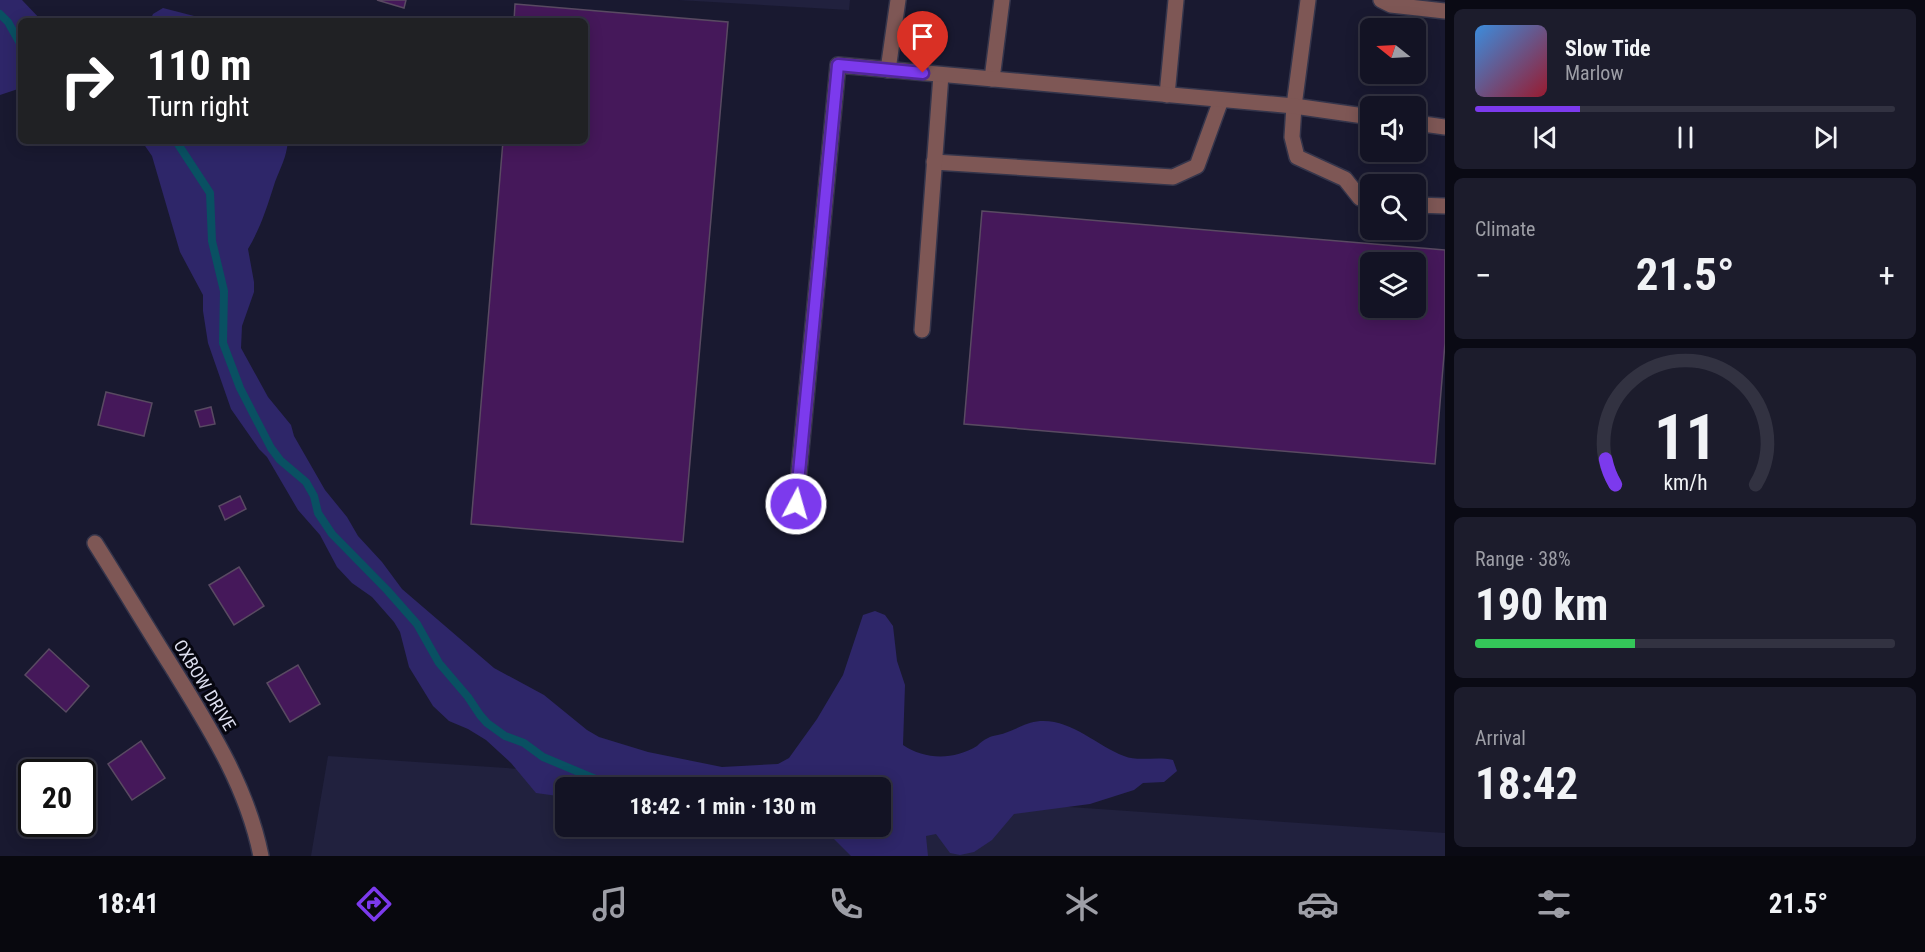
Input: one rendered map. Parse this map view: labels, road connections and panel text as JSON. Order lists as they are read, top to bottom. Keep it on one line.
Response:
{"streets":{"street":["OXBOW DRIVE"]},"north":"left","page":{"turn":["110 m","Turn right"],"song":["Slow Tide","Marlow"],"tile":["Climate",["Range · 38%","190 km"],["Arrival","18:42"]],"heat":["−","21.5°","+"],"limit":"20","trip":"18:42 · 1 min · 130 m","tabs":["18:41","21.5°"],"gauge":["11","km/h"]}}
